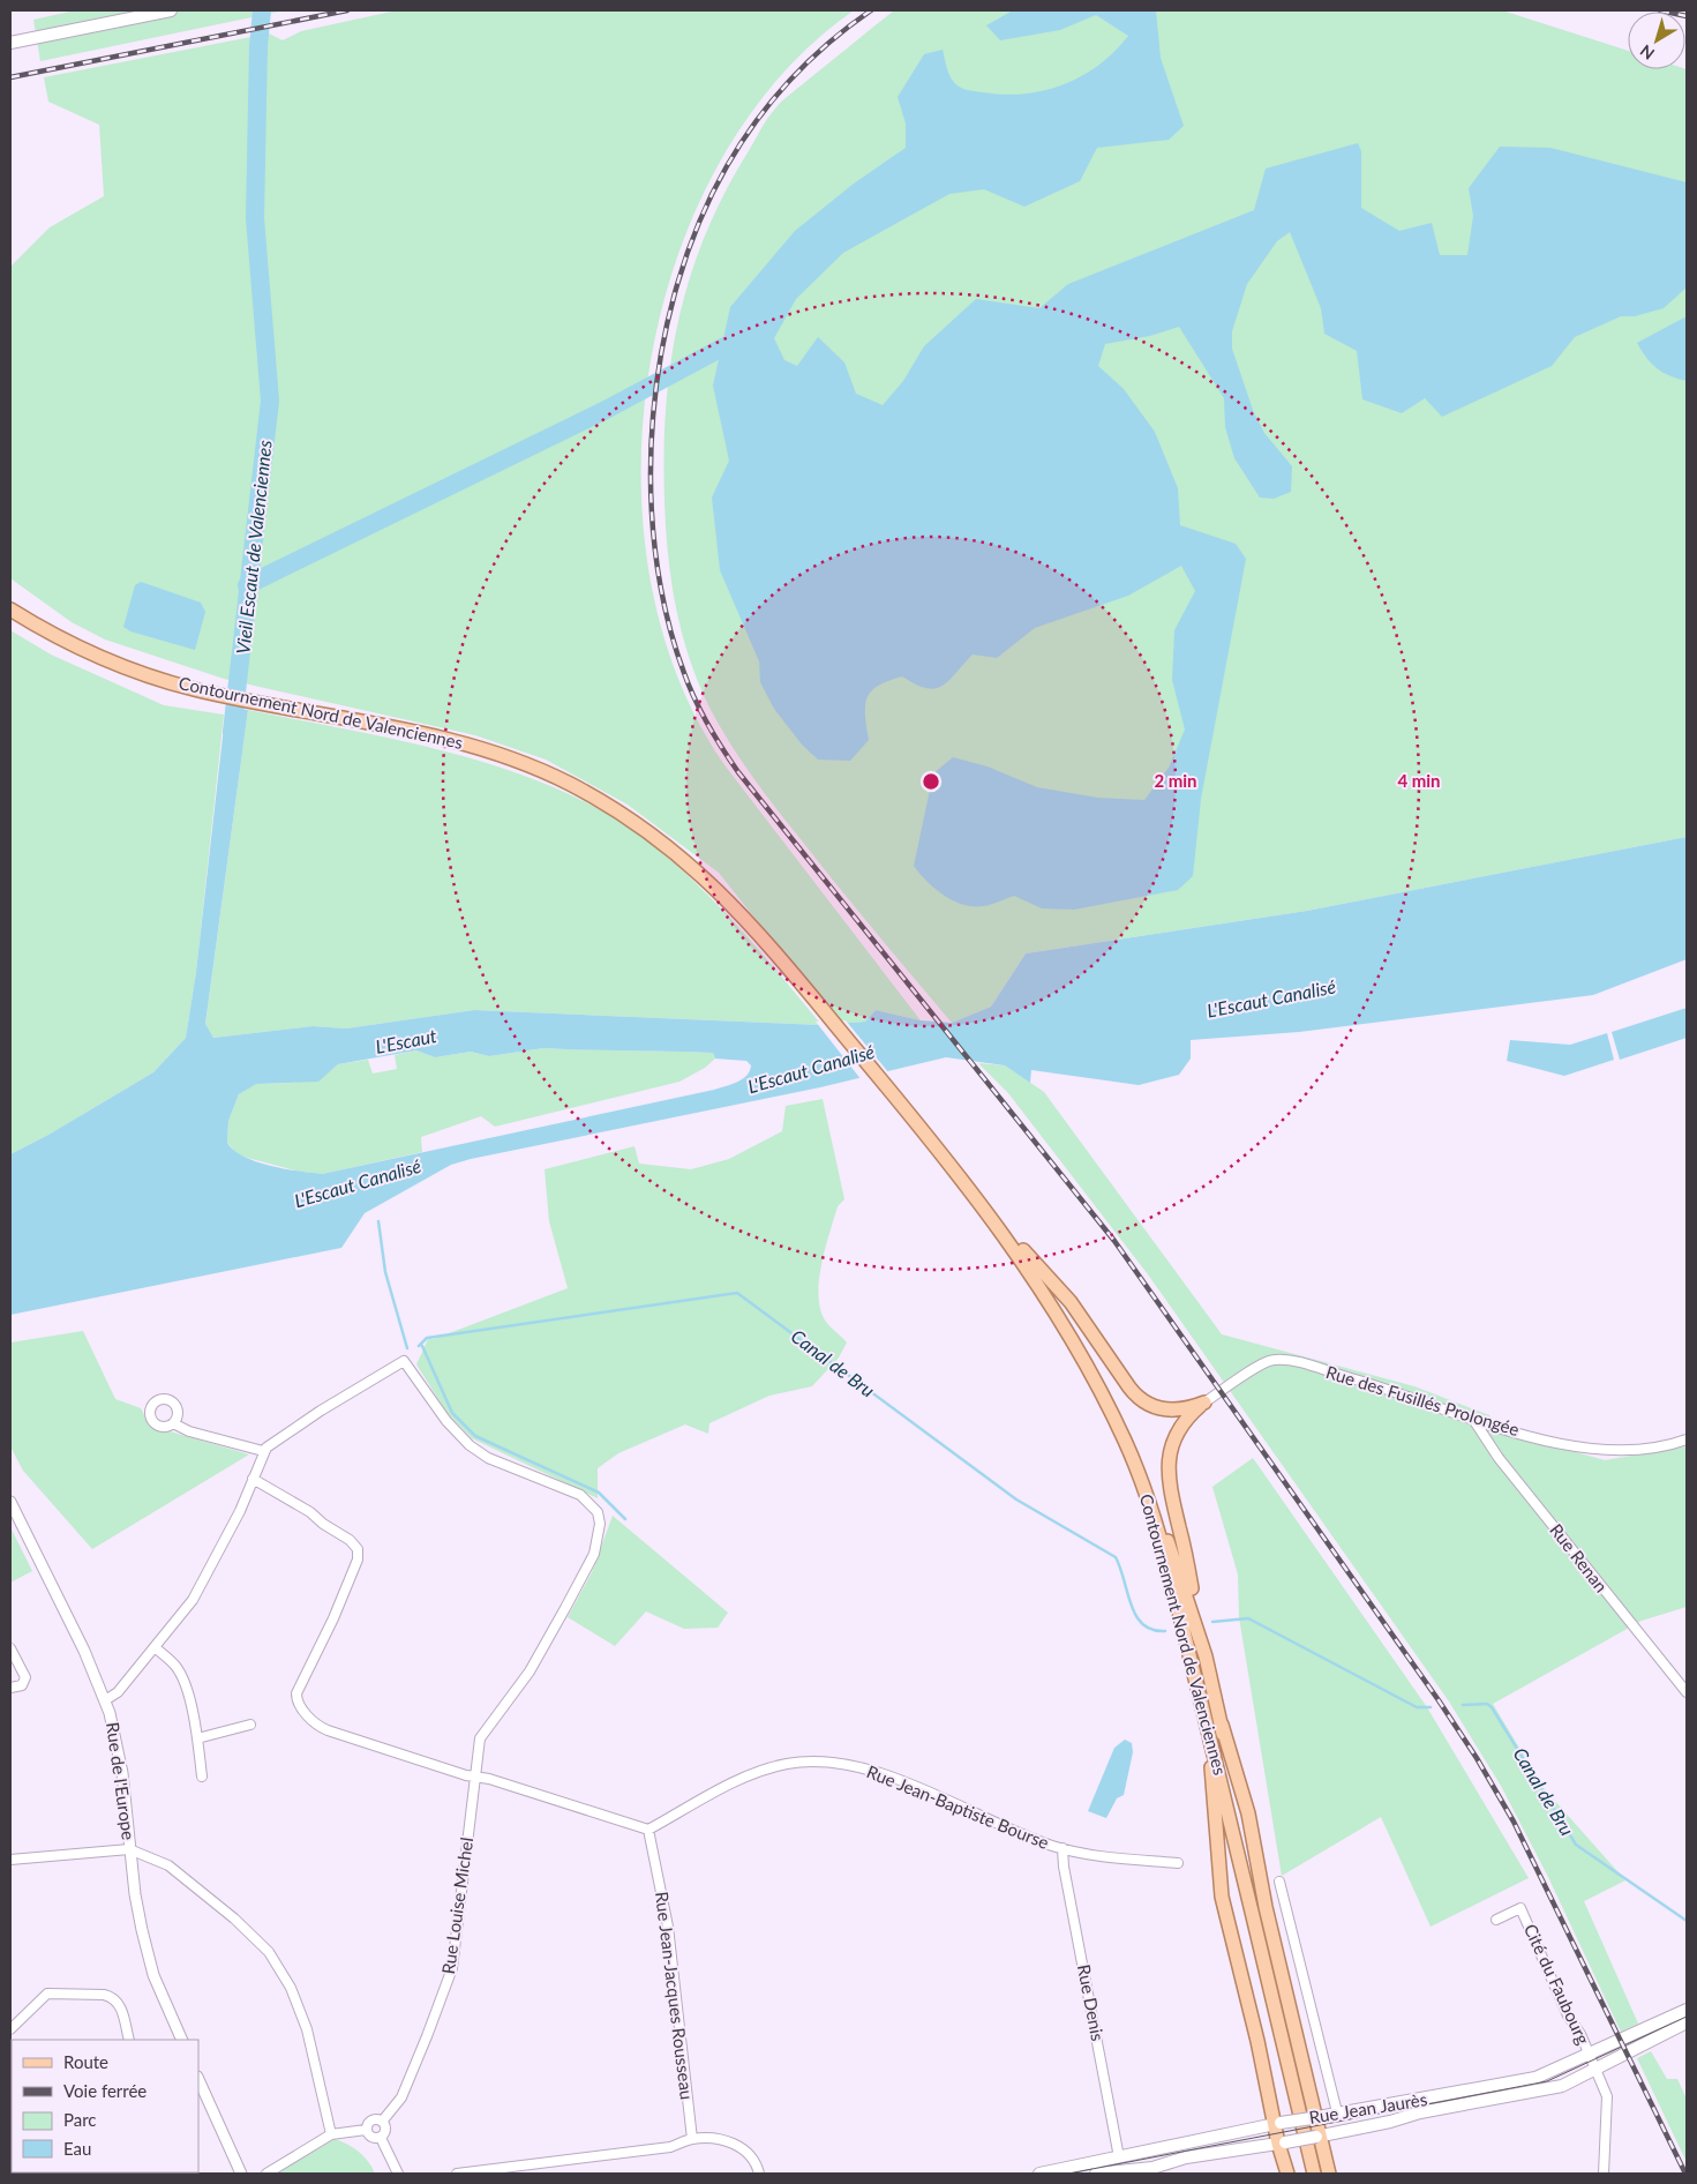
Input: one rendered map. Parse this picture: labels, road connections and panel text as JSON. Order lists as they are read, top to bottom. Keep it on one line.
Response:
{"streets":{"main road":["Contournement Nord de Valenciennes","Rue Jean Jaurès"],"street":["Rue des Fusillés Prolongée","Rue Renan","Rue de l'Europe","Rue Jean-Baptiste Bourse","Rue Louise Michel","Cité du Faubourg","Rue Jean-Jacques Rousseau","Rue Denis"]},"crossings":[["Rue des Fusillés Prolongée","Rue Renan"],["Rue Jean-Baptiste Bourse","Rue Jean-Jacques Rousseau"],["Rue Jean-Baptiste Bourse","Rue Denis"],["Cité du Faubourg","Rue Jean Jaurès"],["Rue Denis","Rue Jean Jaurès"]],"water":["Vieil Escaut de Valenciennes","L'Escaut Canalisé","L'Escaut","Canal de Bru"],"legend":["Route","Voie ferrée","Parc","Eau"],"north":"bottom left","rings":["2 min","4 min"]}
